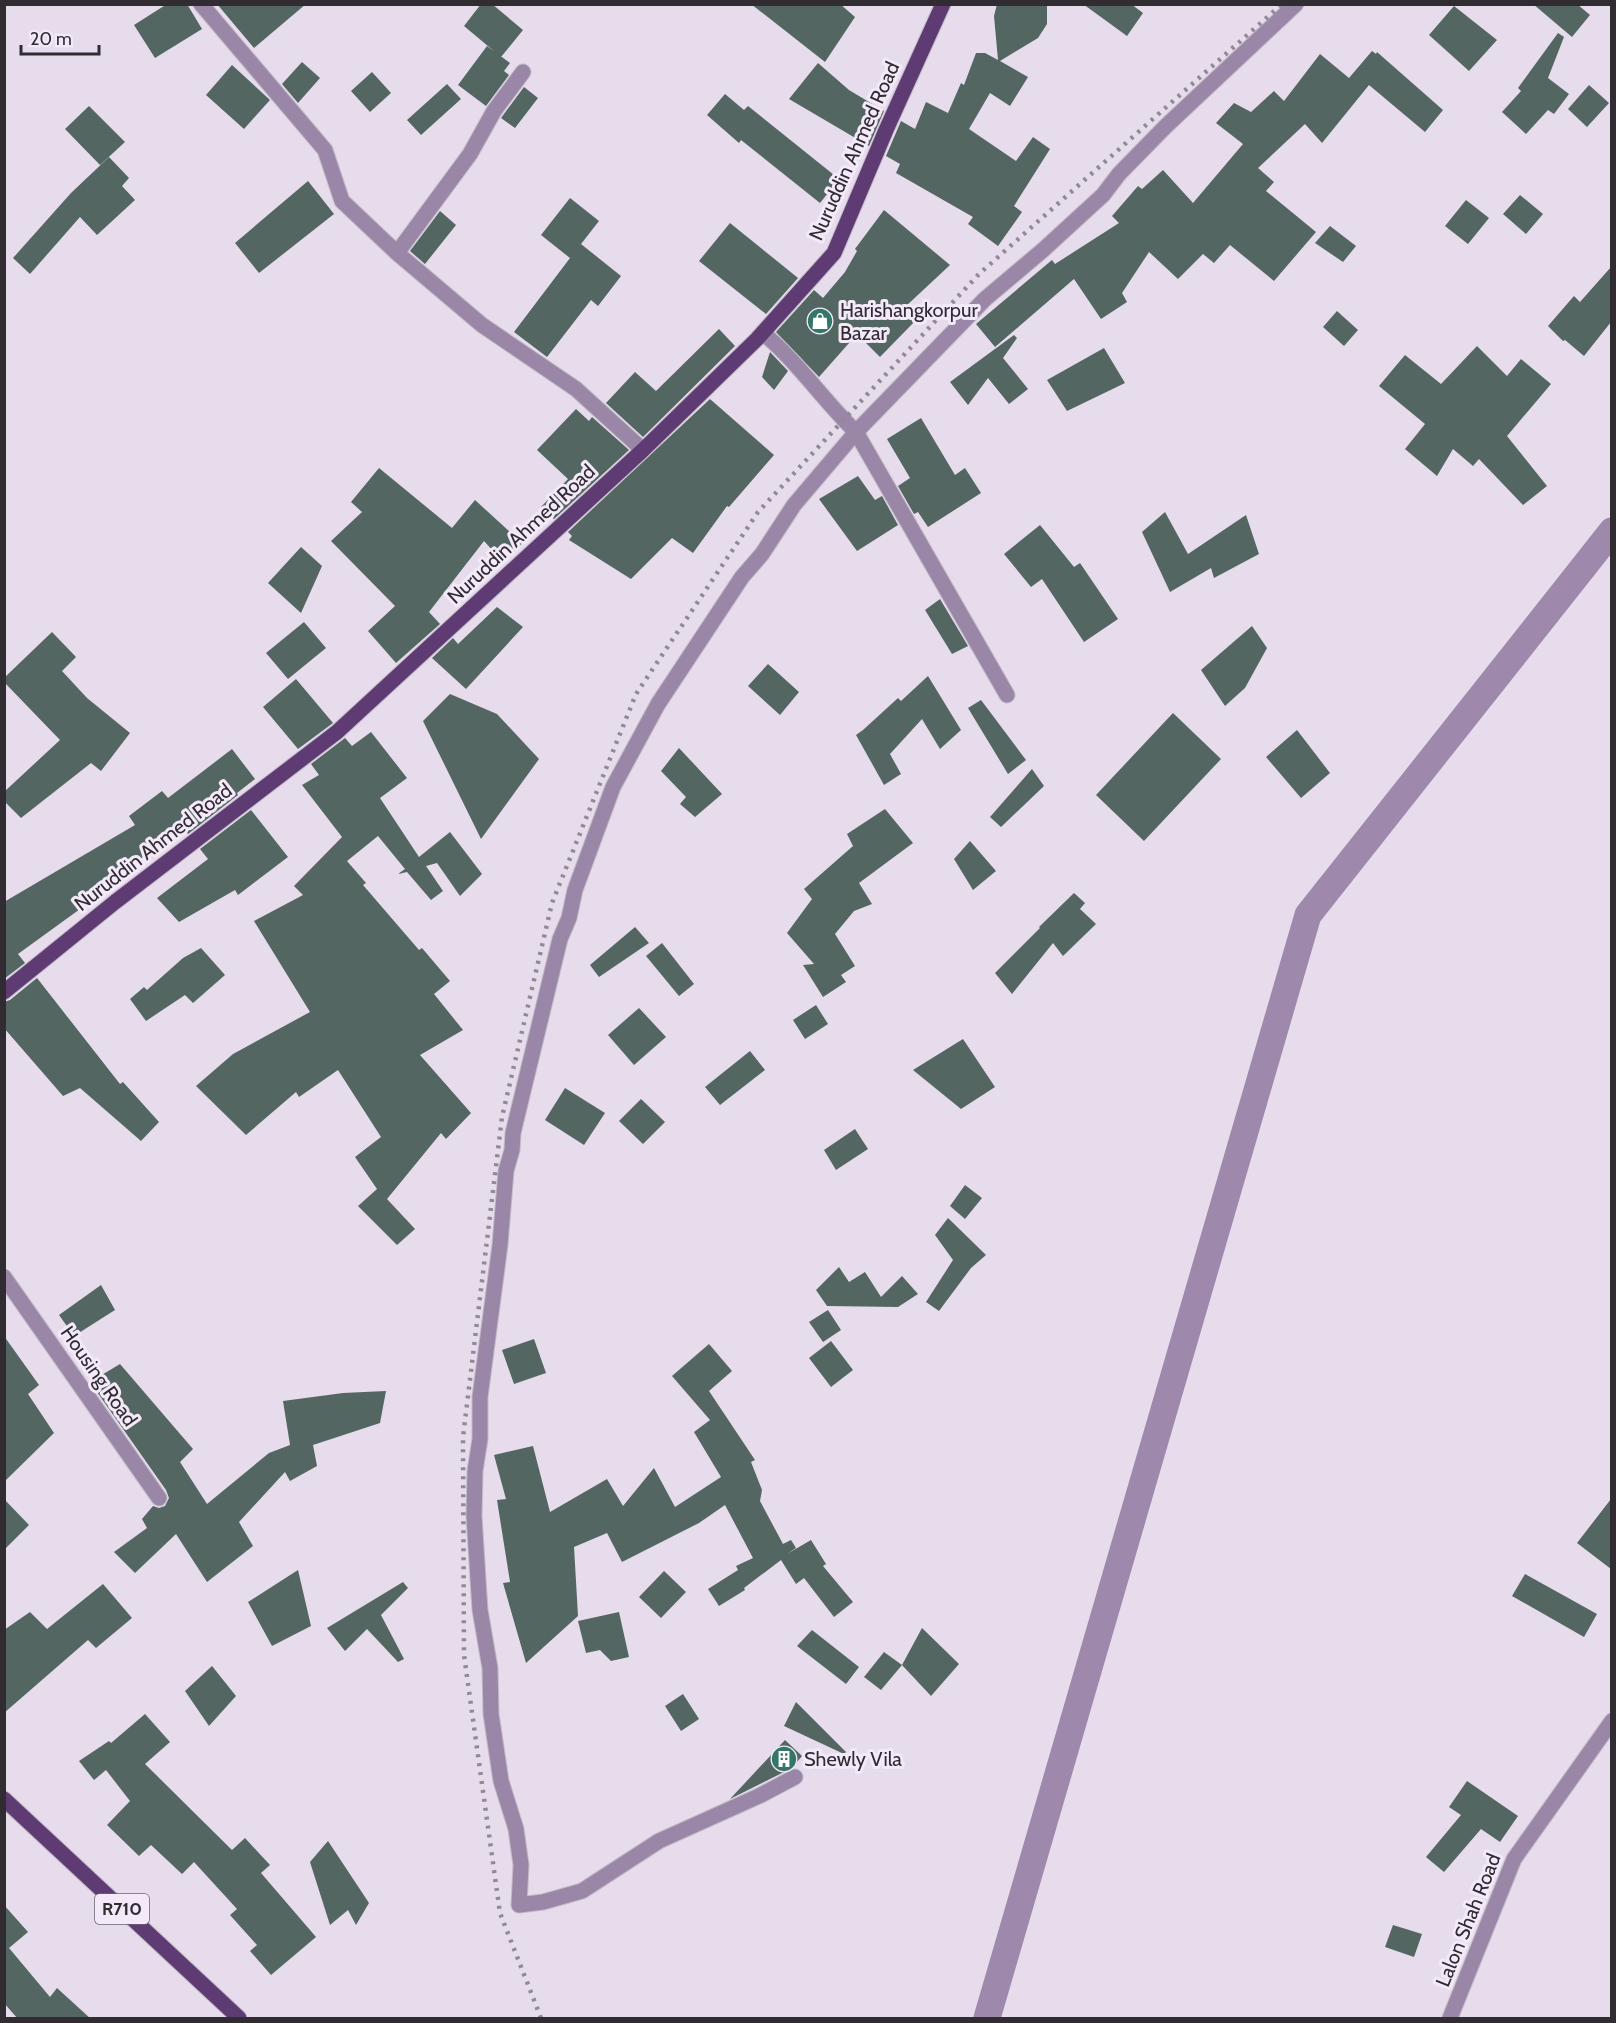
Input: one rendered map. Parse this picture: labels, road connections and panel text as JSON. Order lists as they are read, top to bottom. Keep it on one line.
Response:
{"streets":{"main road":["Nuruddin Ahmed Road","R710"],"street":["Housing Road","Lalon Shah Road"]},"places":{"shop":["Harishangkorpur Bazar"],"building":["Shewly Vila"]},"scale_bar":"20 m"}
